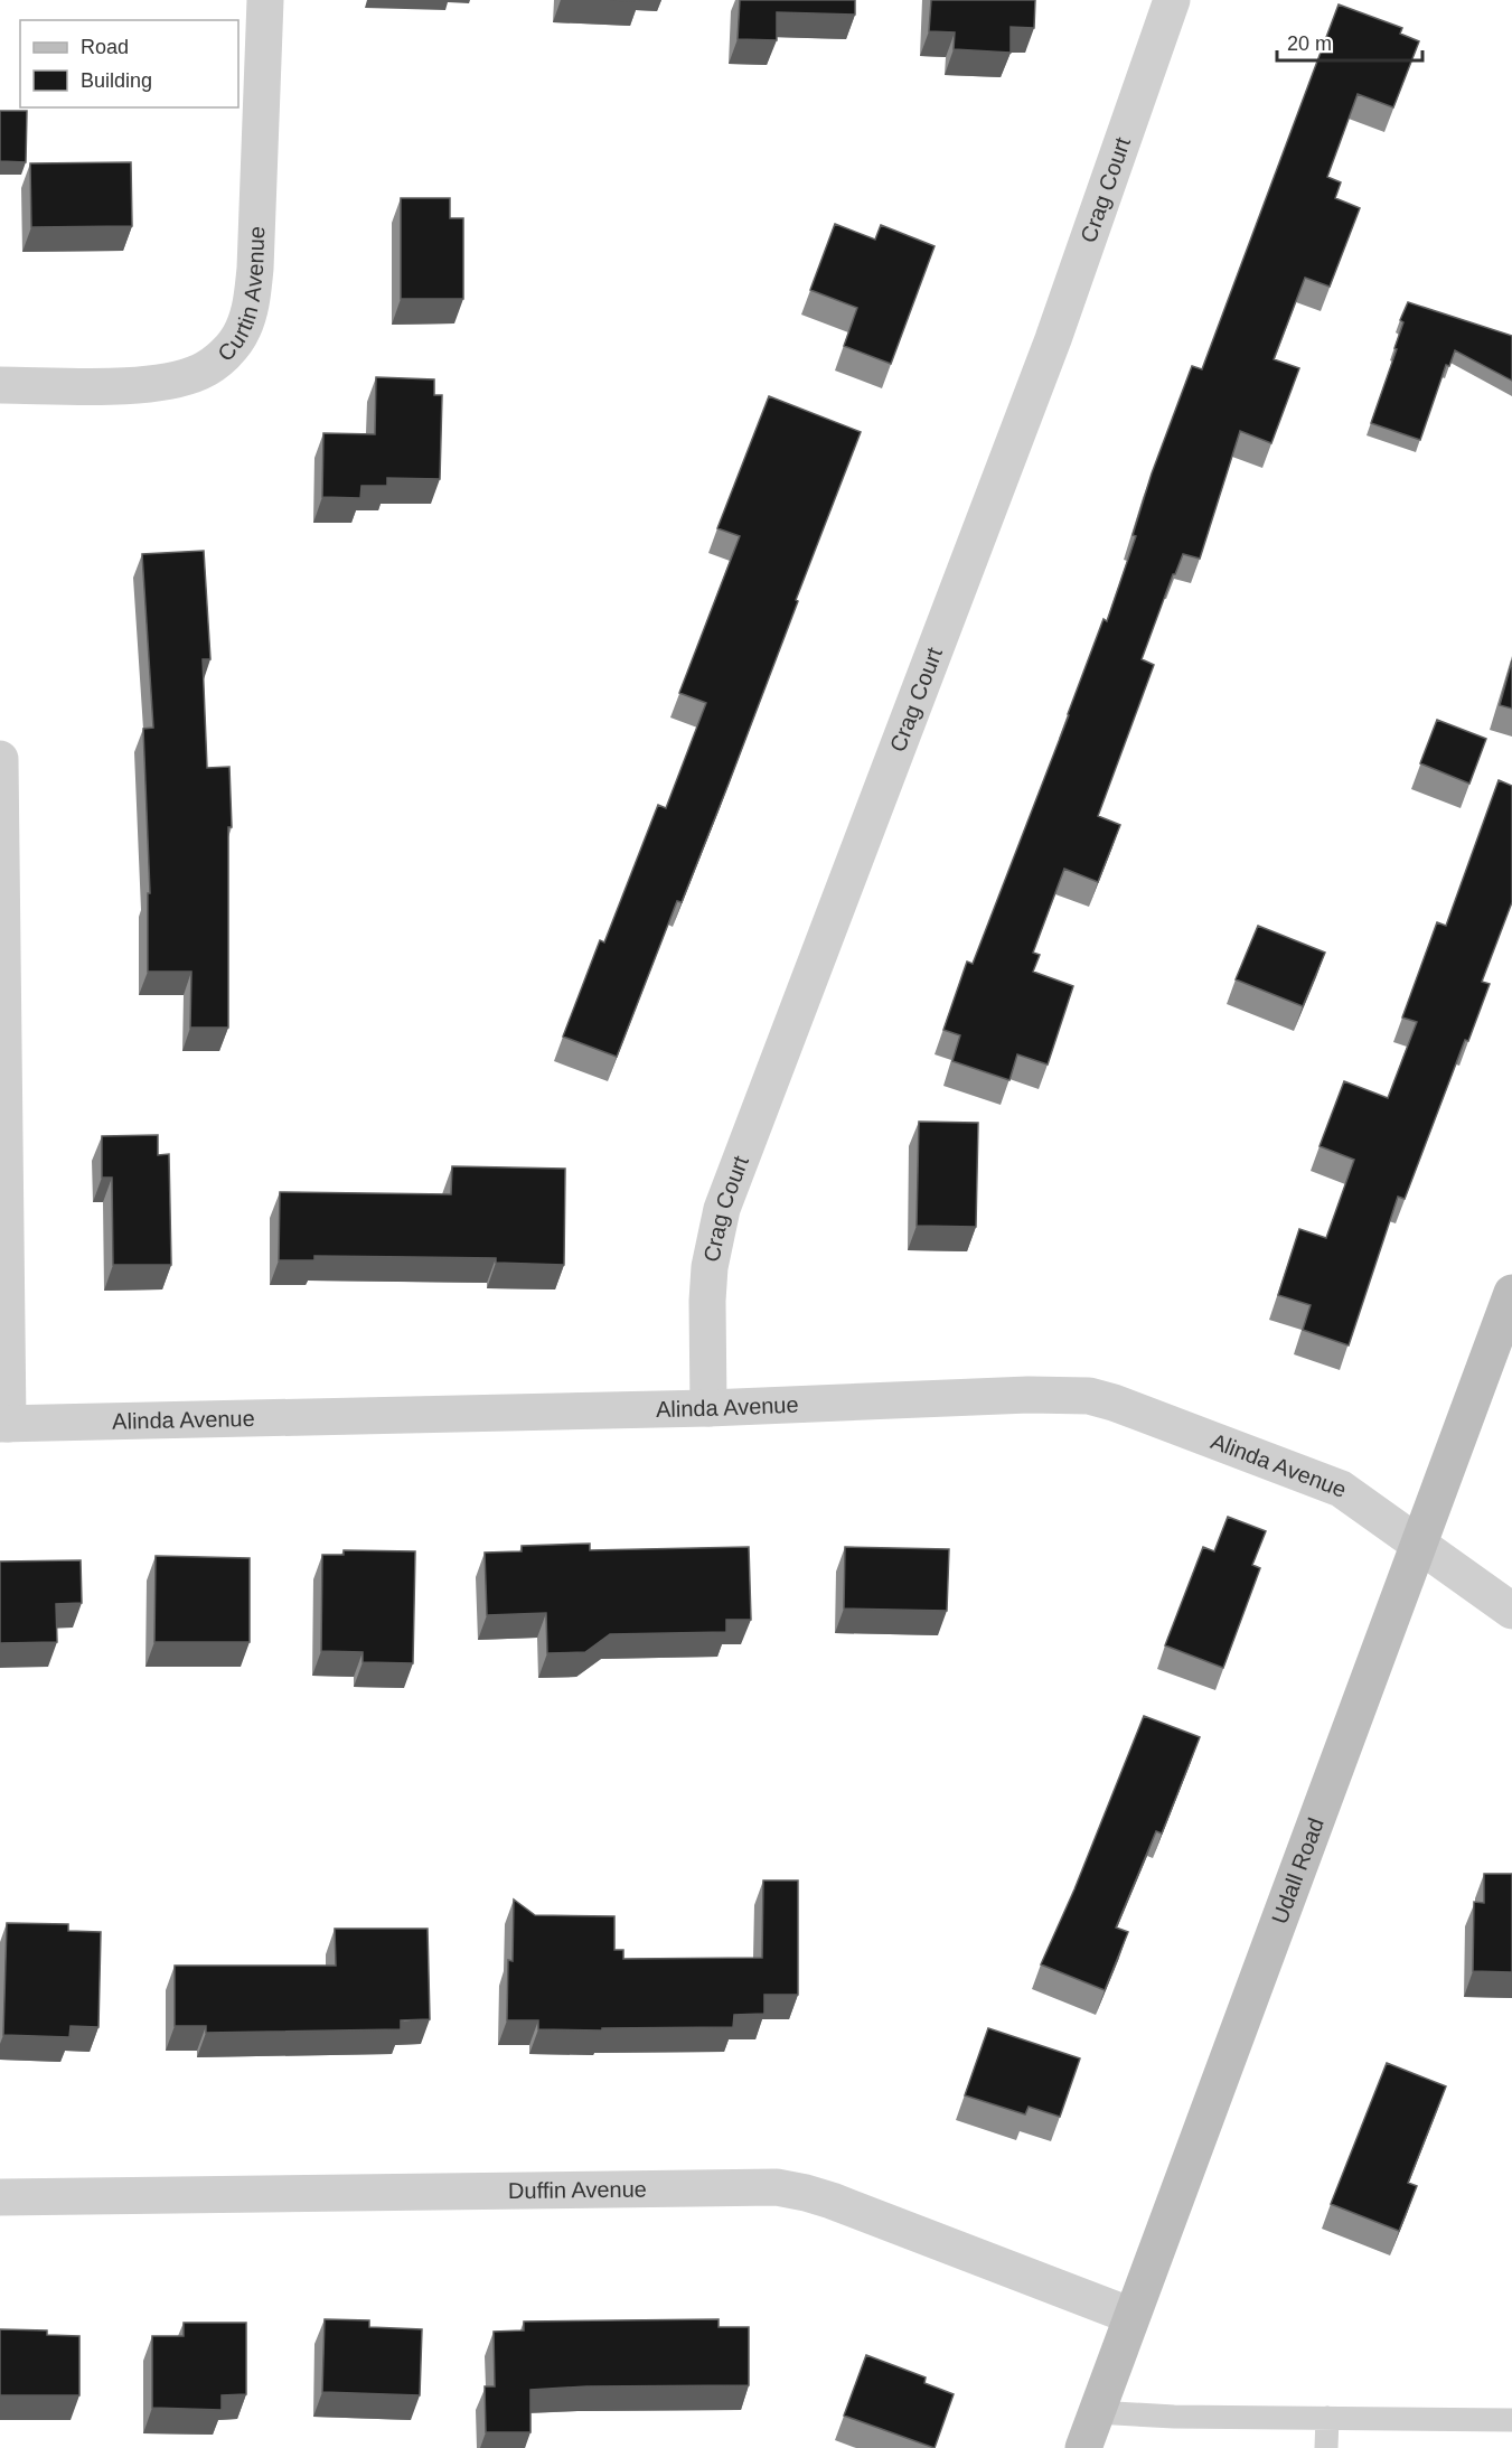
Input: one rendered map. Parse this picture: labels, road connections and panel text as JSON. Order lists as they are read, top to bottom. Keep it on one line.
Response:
{"streets":{"main road":["Udall Road"],"street":["Crag Court","Curtin Avenue","Alinda Avenue","Duffin Avenue"]},"crossings":[["Crag Court","Alinda Avenue"],["Alinda Avenue","Udall Road"],["Udall Road","Duffin Avenue"]],"legend":["Road","Building"],"scale_bar":"20 m"}
